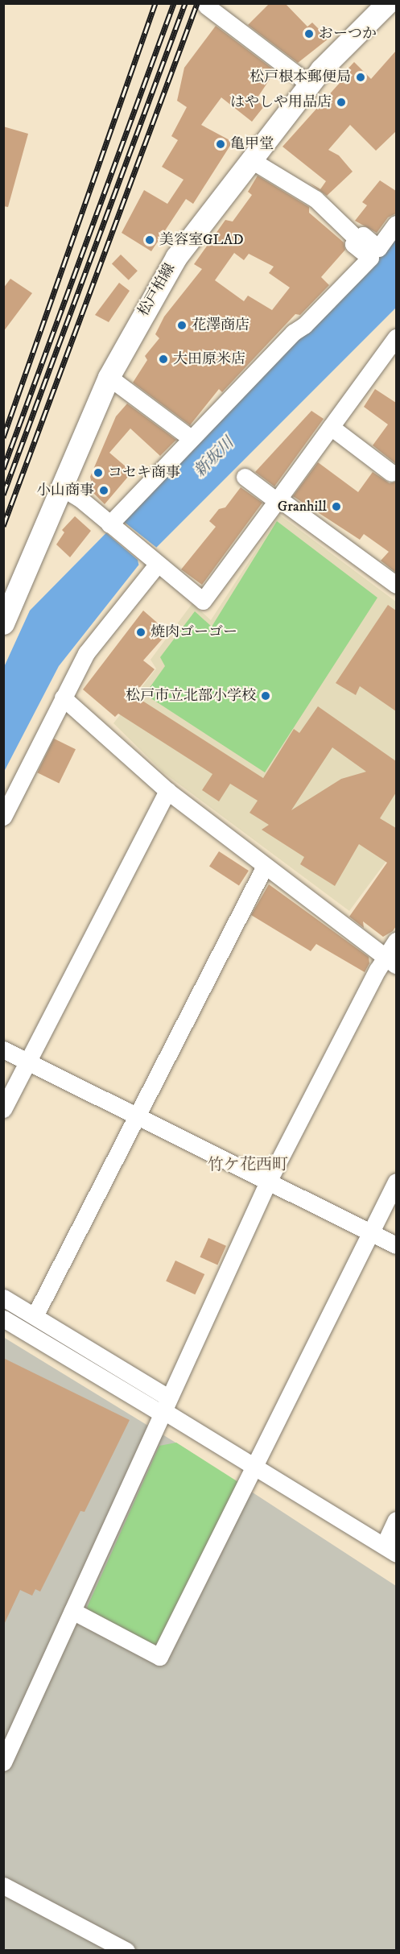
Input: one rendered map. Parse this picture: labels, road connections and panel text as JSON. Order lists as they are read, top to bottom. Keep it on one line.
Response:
{"streets":{"main road":["松戸柏線"]},"districts":["竹ケ花西町"],"water":["新坂川"],"places":["おーつか","松戸根本郵便局","はやしや用品店","亀甲堂","美容室GLAD","花澤商店","大田原米店","コセキ商事","小山商事","Granhill","焼肉ゴーゴー","松戸市立北部小学校"]}
